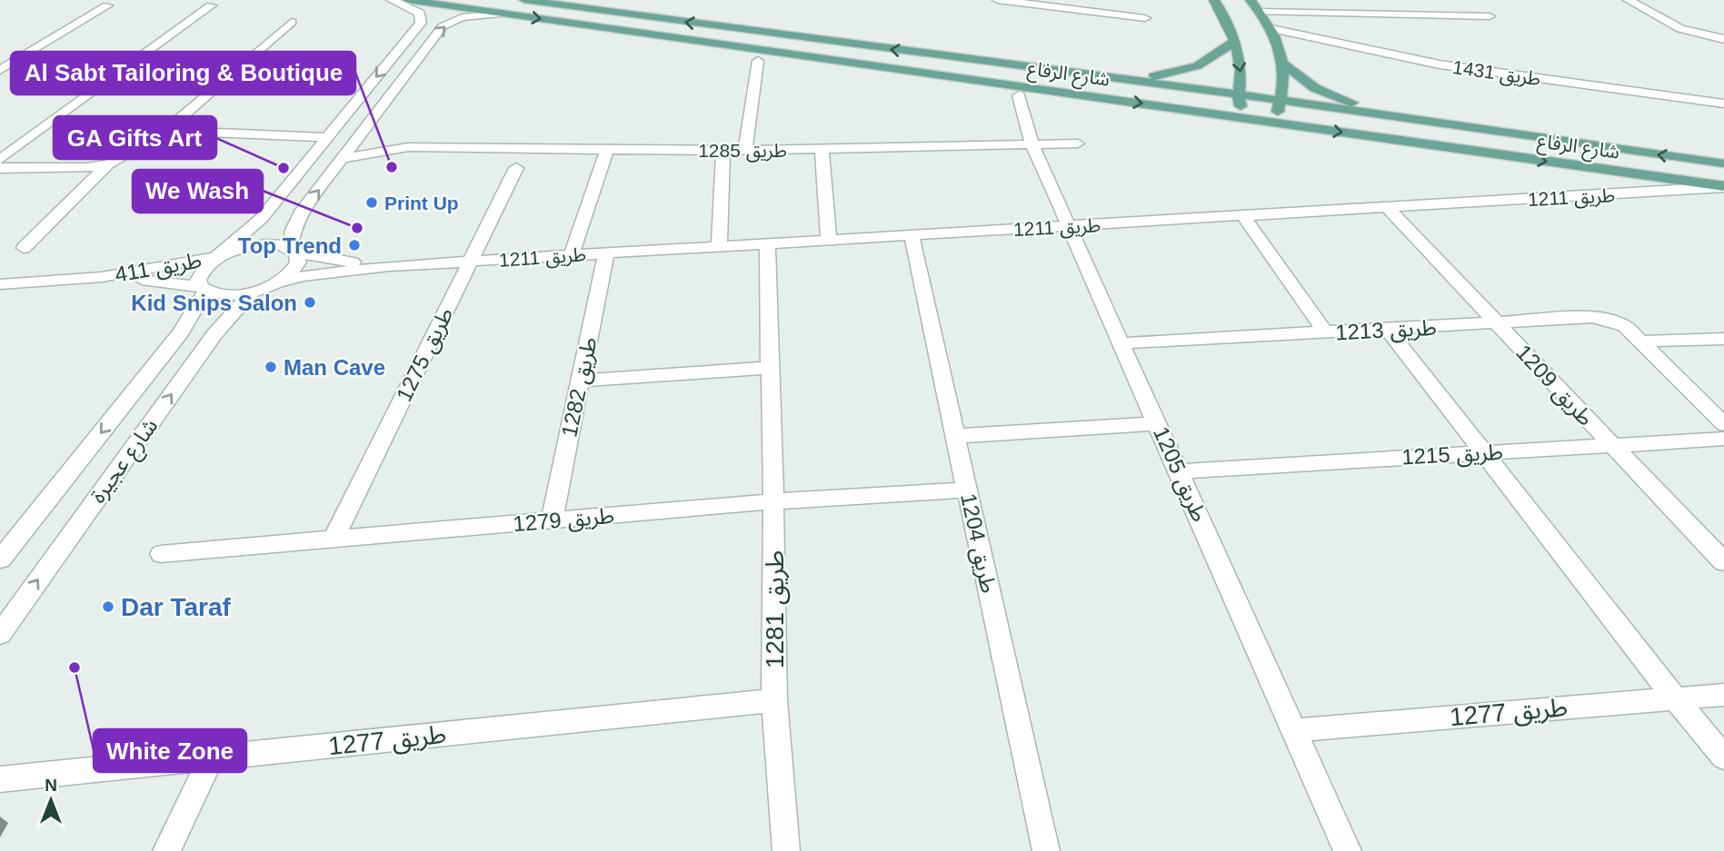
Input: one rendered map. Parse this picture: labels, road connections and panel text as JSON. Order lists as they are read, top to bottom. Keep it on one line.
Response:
{"streets":{"main road":["شارع الرفاع"],"street":["طريق 1431","طريق 1285","طريق 1211","طريق 411","طريق 1213","طريق 1275","طريق 1209","طريق 1282","طريق 1215","شارع عجيرة","طريق 1205","طريق 1279","طريق 1204","طريق 1281","طريق 1277"]},"crossings":[["شارع الرفاع","طريق 1211"],["طريق 1285","طريق 1205"],["طريق 1211","طريق 411"],["طريق 1211","طريق 1275"],["طريق 1211","طريق 1209"],["طريق 1211","طريق 1282"],["طريق 1211","شارع عجيرة"],["طريق 1211","طريق 1205"],["طريق 1211","طريق 1204"],["طريق 1211","طريق 1281"],["طريق 411","شارع عجيرة"],["طريق 1213","طريق 1209"],["طريق 1213","طريق 1205"],["طريق 1275","طريق 1279"],["طريق 1209","طريق 1215"],["طريق 1282","طريق 1279"],["طريق 1215","طريق 1205"],["طريق 1205","طريق 1277"],["طريق 1279","طريق 1204"],["طريق 1279","طريق 1281"],["طريق 1281","طريق 1277"]],"places":["Al Sabt Tailoring & Boutique","GA Gifts Art","Print Up","We Wash","Top Trend","Kid Snips Salon","Man Cave","Dar Taraf","White Zone"],"north":"top"}
